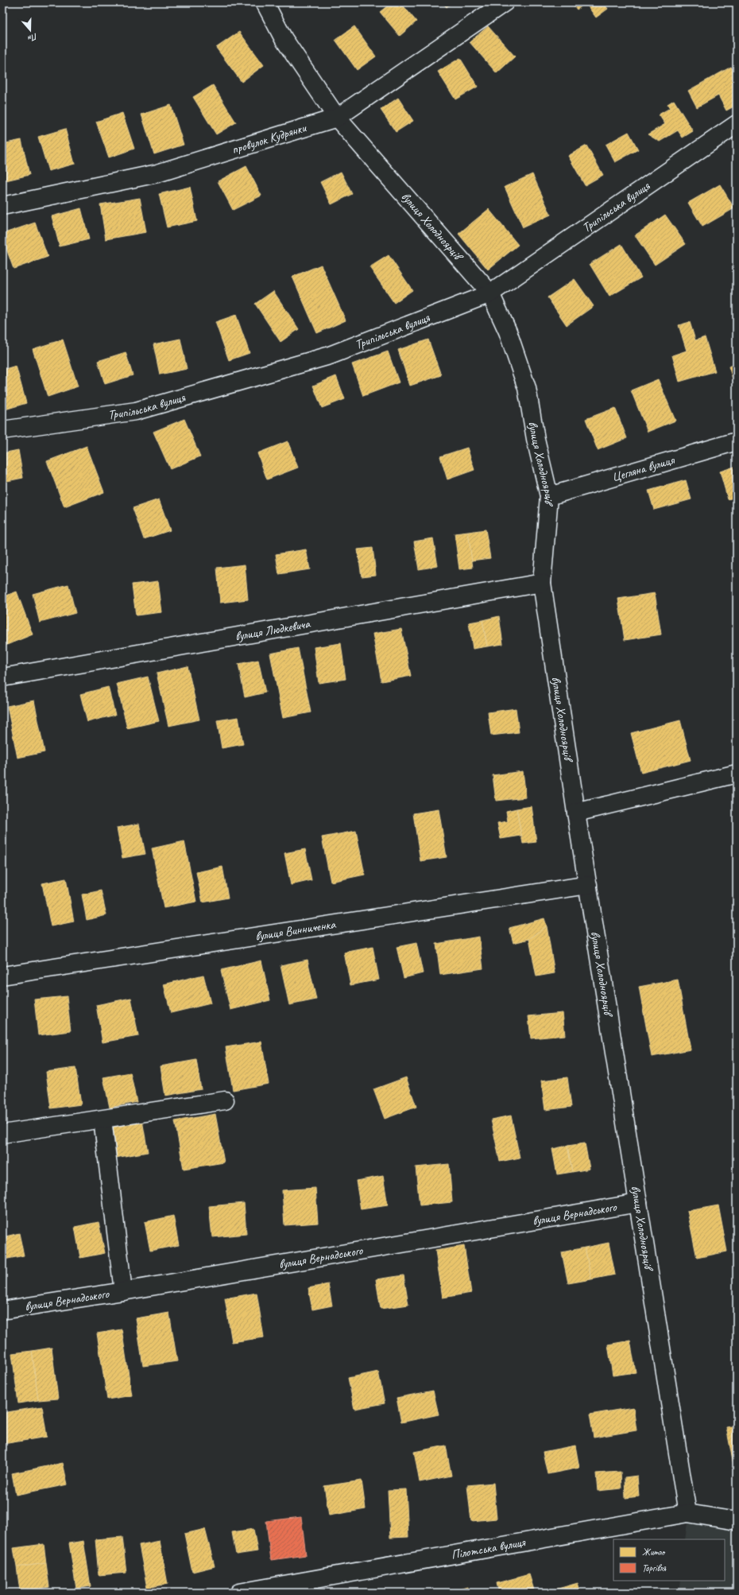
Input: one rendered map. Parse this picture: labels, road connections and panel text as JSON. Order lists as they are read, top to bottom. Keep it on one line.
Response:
{"streets":{"street":["провулок Кудрянки","Трипільська вулиця","вулиця Холодноярців","Цегляна вулиця","вулиця Людкевича","вулиця Винниченка","вулиця Вернадського","Пілотська вулиця"]},"crossings":[["провулок Кудрянки","вулиця Холодноярців"],["Трипільська вулиця","вулиця Холодноярців"],["вулиця Холодноярців","Цегляна вулиця"],["вулиця Холодноярців","вулиця Людкевича"],["вулиця Холодноярців","вулиця Винниченка"],["вулиця Холодноярців","вулиця Вернадського"],["вулиця Холодноярців","Пілотська вулиця"]],"legend":["Житло","Торгівля"],"north":"bottom"}
